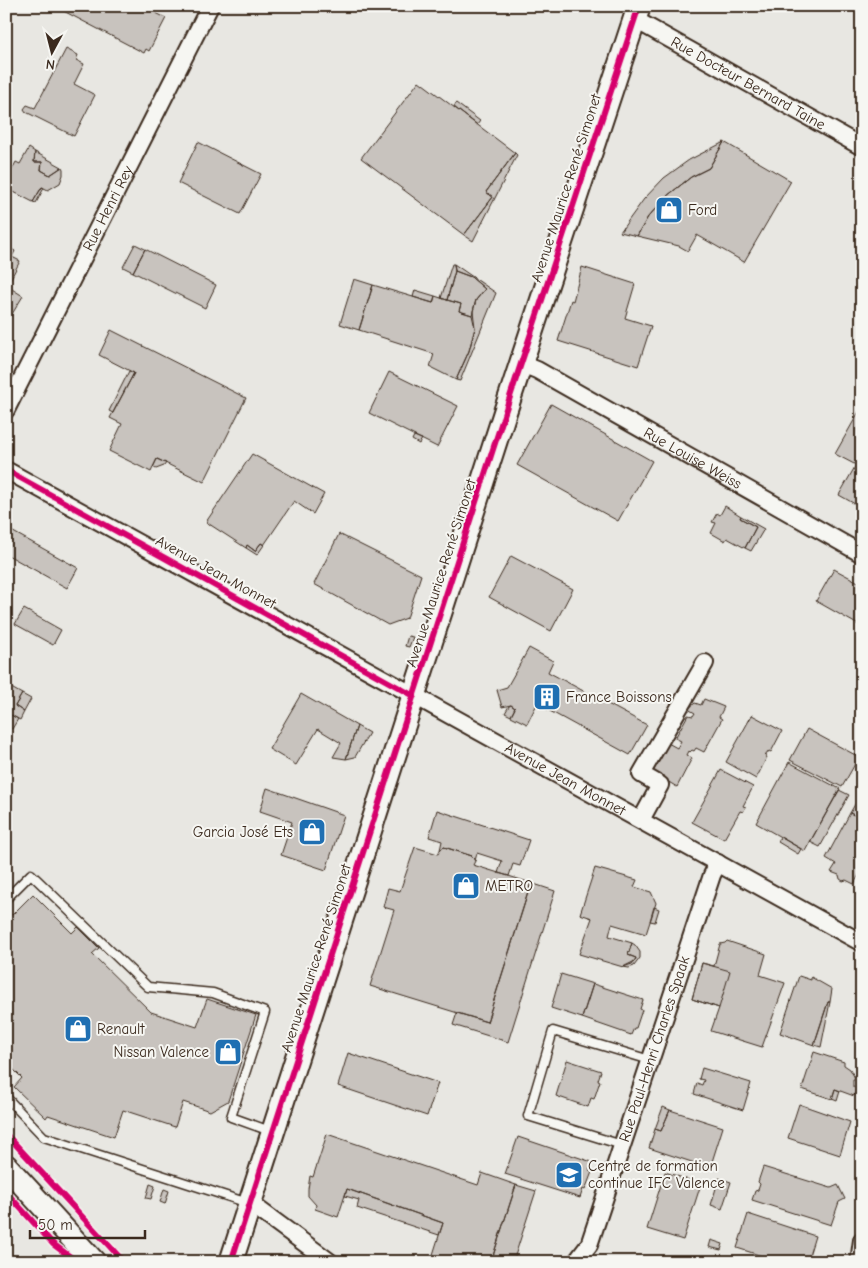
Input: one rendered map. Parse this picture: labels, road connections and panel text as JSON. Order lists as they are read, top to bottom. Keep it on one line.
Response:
{"streets":{"street":["Rue Docteur Bernard Taine","Avenue Maurice René Simonet","Rue Henri Rey","Rue Louise Weiss","Avenue Jean Monnet","Rue Paul-Henri Charles Spaak"]},"crossings":[["Rue Docteur Bernard Taine","Avenue Maurice René Simonet"],["Avenue Maurice René Simonet","Rue Louise Weiss"],["Avenue Maurice René Simonet","Avenue Jean Monnet"],["Avenue Jean Monnet","Rue Paul-Henri Charles Spaak"]],"places":{"shop":["Ford","Garcia José Ets","METRO","Renault","Nissan Valence"],"building":["France Boissons"],"school or university":["Centre de formation continue IFC Valence"]},"scale_bar":"50 m","north":"bottom"}
